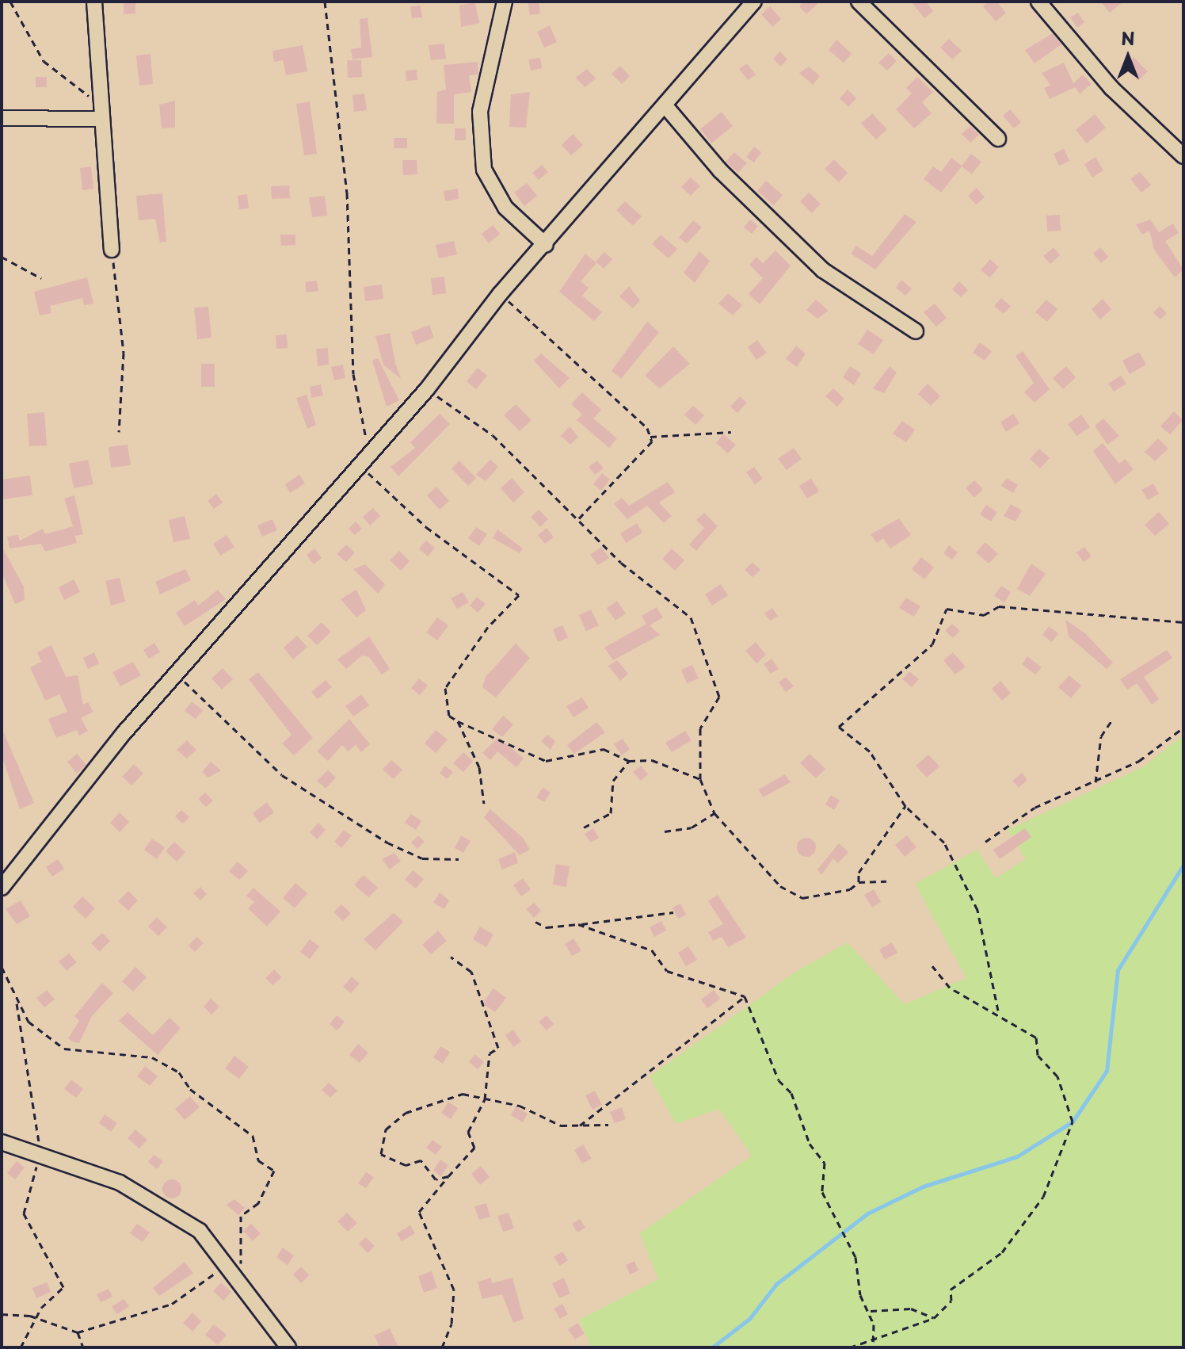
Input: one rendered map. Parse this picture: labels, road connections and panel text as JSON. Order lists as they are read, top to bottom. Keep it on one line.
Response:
{"north":"top"}
